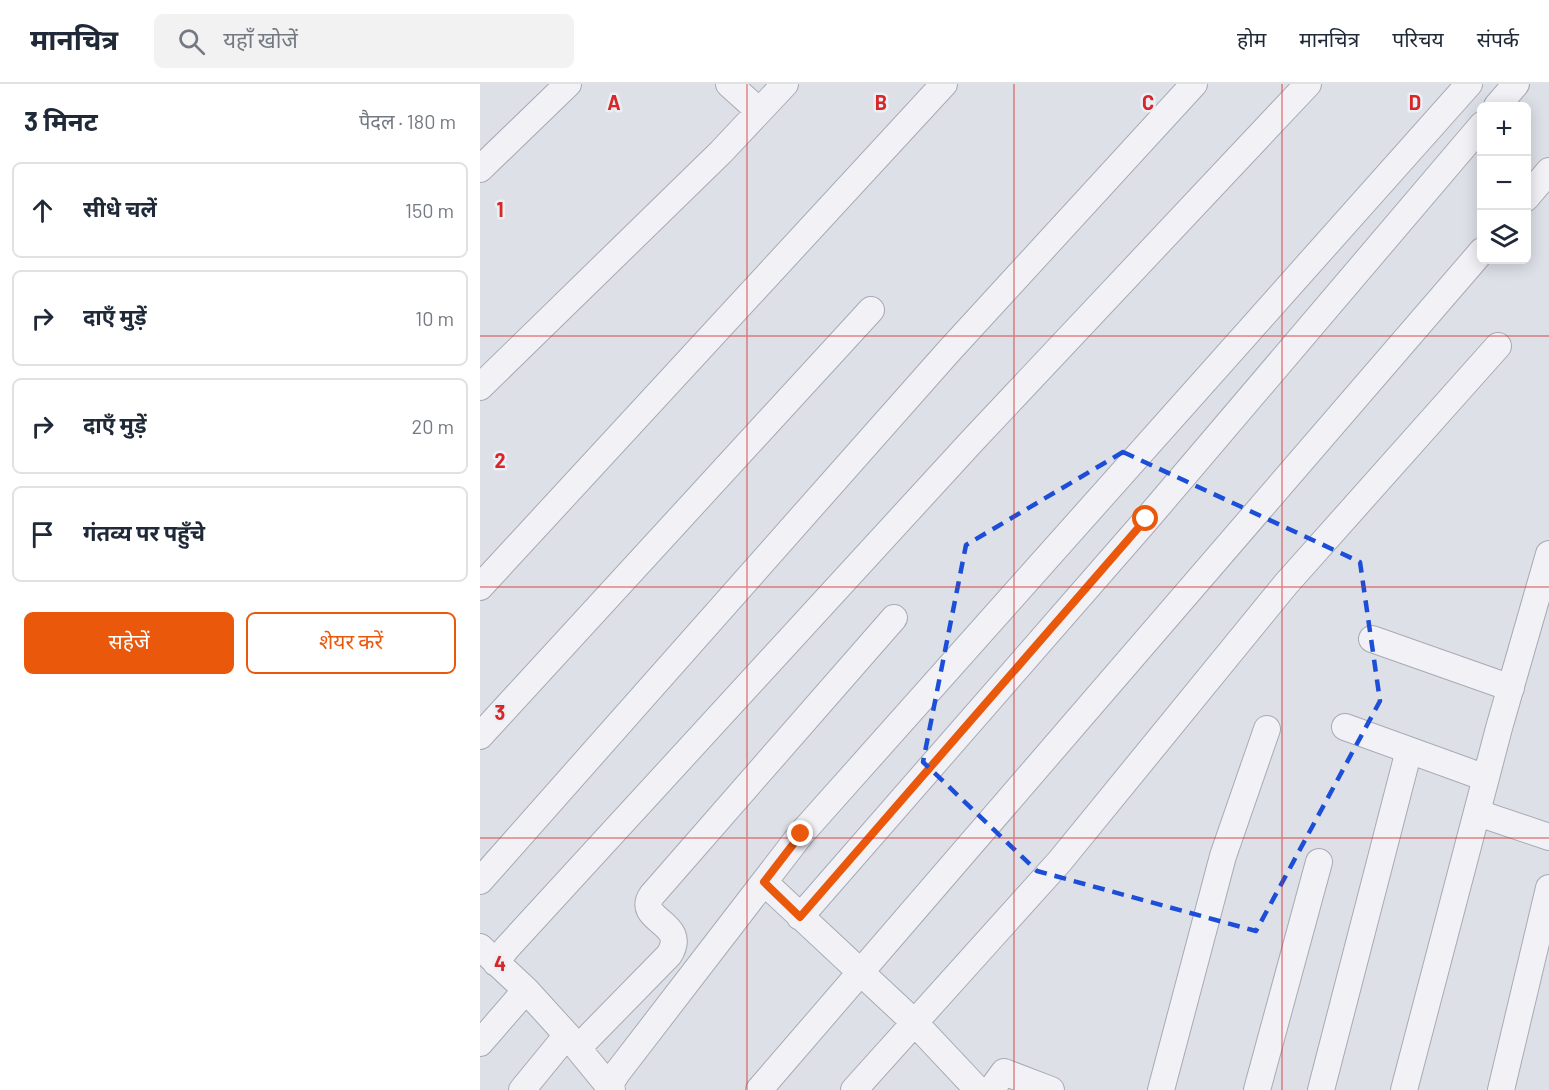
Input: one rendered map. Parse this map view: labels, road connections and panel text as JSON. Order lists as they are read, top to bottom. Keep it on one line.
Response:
{"page":{"header":"मानचित्र","search":"यहाँ खोजें","nav":["होम","मानचित्र","परिचय","संपर्क"],"heading":["3 मिनट","पैदल · 180 m"],"map_buttons":["+","−"],"list":[["सीधे चलें","150 m"],["दाएँ मुड़ें","10 m"],["दाएँ मुड़ें","20 m"],"गंतव्य पर पहुँचे"],"buttons":["सहेजें","शेयर करें"]},"grid":{"columns":["A","B","C","D"],"rows":["1","2","3","4"]}}
